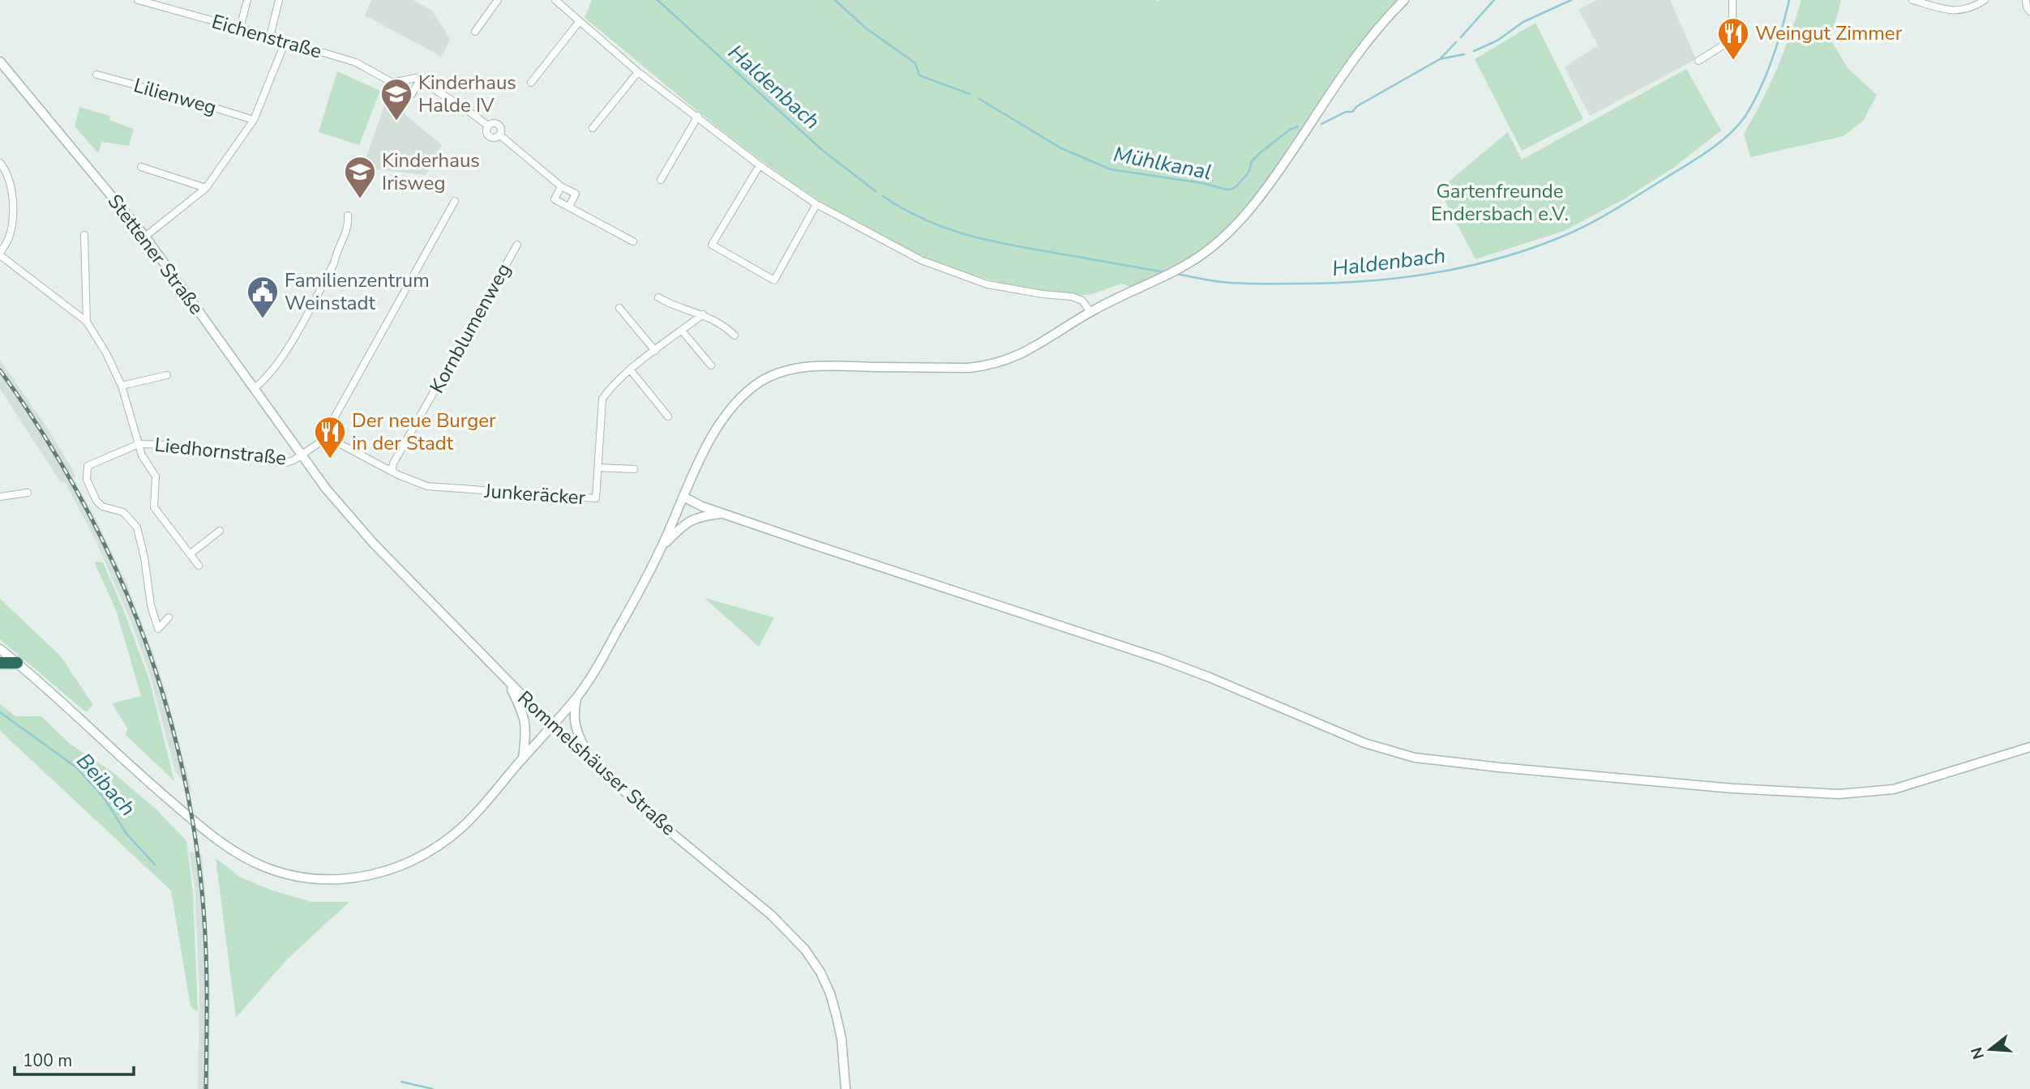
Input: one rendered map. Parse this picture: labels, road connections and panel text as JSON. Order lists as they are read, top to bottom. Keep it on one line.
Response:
{"streets":{"main road":["Stettener Straße","Rommelshäuser Straße"],"street":["Eichenstraße","Lilienweg","Kornblumenweg","Liedhornstraße","Junkeräcker"]},"crossings":[["Stettener Straße","Liedhornstraße"],["Stettener Straße","Rommelshäuser Straße"],["Kornblumenweg","Junkeräcker"],["Liedhornstraße","Rommelshäuser Straße"]],"water":["Haldenbach","Mühlkanal","Beibach"],"parks":["Gartenfreunde Endersbach e.V."],"places":{"restaurant":["Weingut Zimmer","Der neue Burger in der Stadt"],"school or university":["Kinderhaus Halde IV","Kinderhaus Irisweg"],"public building":["Familienzentrum Weinstadt"]},"scale_bar":"100 m","north":"left"}
